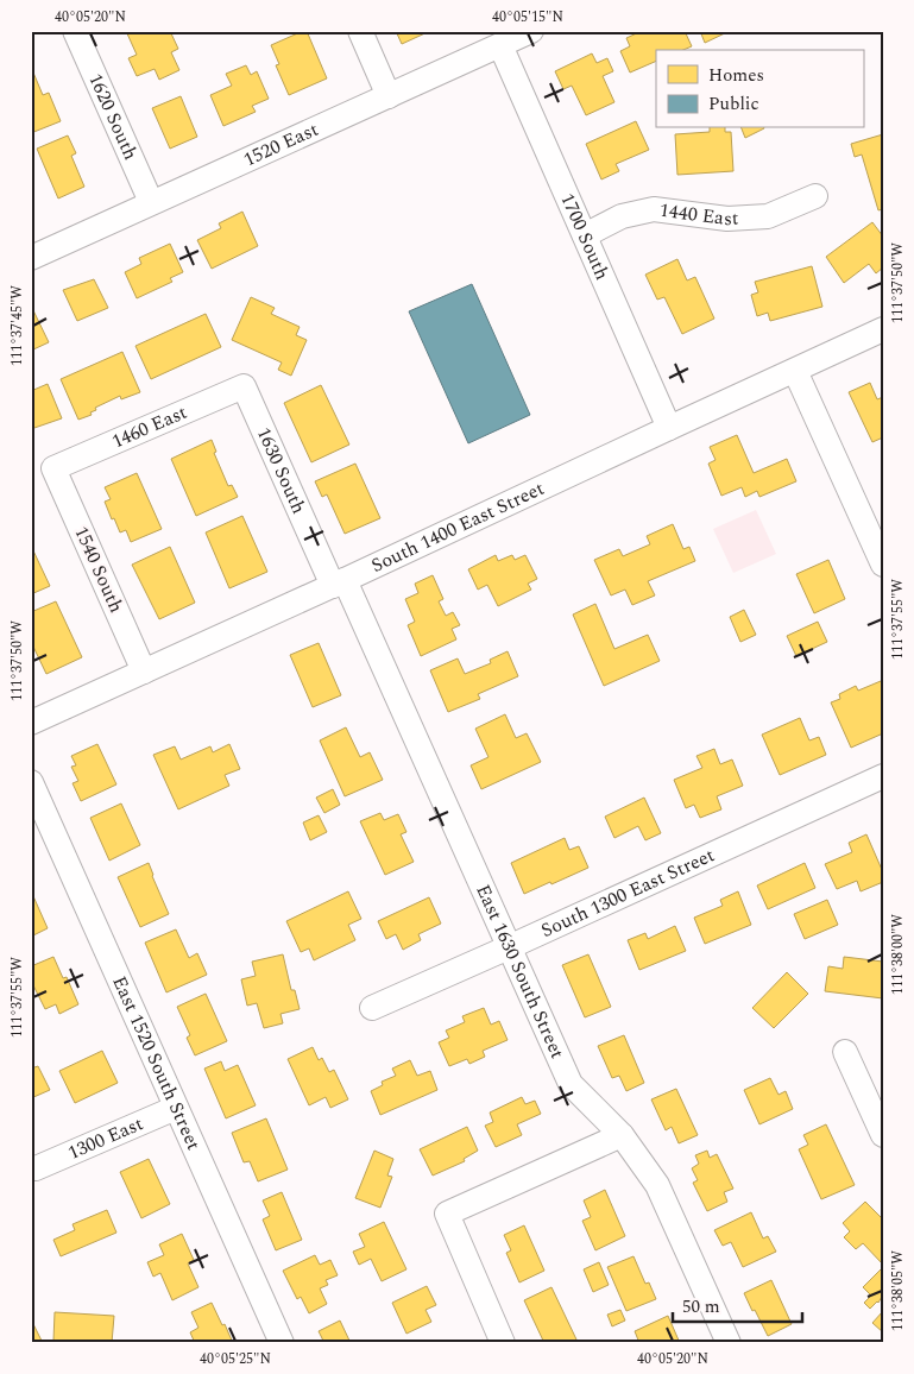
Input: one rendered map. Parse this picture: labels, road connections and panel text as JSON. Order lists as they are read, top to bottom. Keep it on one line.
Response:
{"streets":{"street":["1620 South","1520 East","1440 East","1700 South","1460 East","1630 South","South 1400 East Street","1540 South","South 1300 East Street","East 1630 South Street","East 1520 South Street","1300 East"]},"crossings":[["1620 South","1520 East"],["1520 East","1700 South"],["1440 East","1700 South"],["1700 South","South 1400 East Street"],["1460 East","1630 South"],["1460 East","1540 South"],["1630 South","South 1400 East Street"],["1630 South","East 1630 South Street"],["South 1400 East Street","1540 South"],["South 1400 East Street","East 1630 South Street"],["South 1300 East Street","East 1630 South Street"],["East 1520 South Street","1300 East"]],"legend":["Homes","Public"],"scale_bar":"50 m","coordinates":["40°05'20\"N","40°05'15\"N","111°37'50\"W","111°37'45\"W","111°37'55\"W","111°38'00\"W","111°38'05\"W","40°05'25\"N"]}
